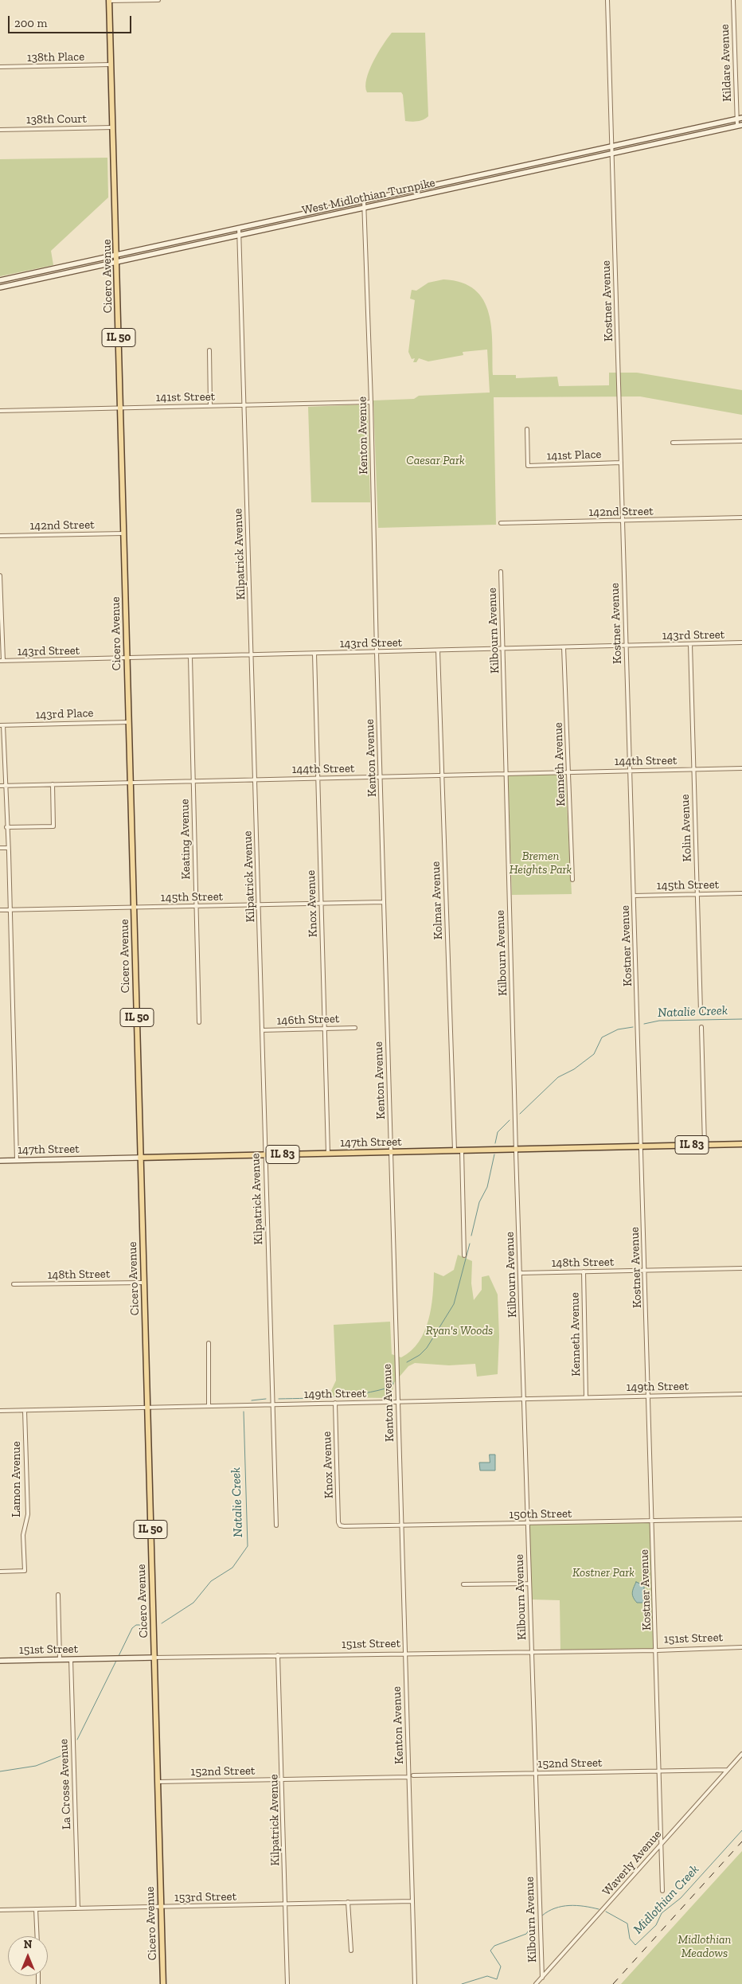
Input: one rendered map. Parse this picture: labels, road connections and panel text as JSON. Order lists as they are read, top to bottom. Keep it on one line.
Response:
{"streets":{"main road":["West Midlothian Turnpike","Cicero Avenue","IL 50","147th Street","IL 83","151st Street"],"street":["138th Place","Kildare Avenue","138th Court","Kostner Avenue","141st Street","Kenton Avenue","141st Place","142nd Street","Kilpatrick Avenue","Kilbourn Avenue","143rd Street","143rd Place","144th Street","Kenneth Avenue","Kolin Avenue","Keating Avenue","145th Street","Kolmar Avenue","Knox Avenue","146th Street","148th Street","149th Street","Lamon Avenue","150th Street","152nd Street","La Crosse Avenue","Waverly Avenue","153rd Street"]},"crossings":[["138th Place","Cicero Avenue"],["Kildare Avenue","West Midlothian Turnpike"],["138th Court","Cicero Avenue"],["West Midlothian Turnpike","Cicero Avenue"],["West Midlothian Turnpike","Kostner Avenue"],["West Midlothian Turnpike","Kenton Avenue"],["West Midlothian Turnpike","Kilpatrick Avenue"],["Cicero Avenue","141st Street"],["Cicero Avenue","142nd Street"],["Cicero Avenue","143rd Street"],["Cicero Avenue","143rd Place"],["Cicero Avenue","144th Street"],["Cicero Avenue","145th Street"],["Cicero Avenue","147th Street"],["Cicero Avenue","148th Street"],["Cicero Avenue","149th Street"],["Cicero Avenue","151st Street"],["Cicero Avenue","152nd Street"],["Cicero Avenue","153rd Street"],["Kostner Avenue","141st Place"],["Kostner Avenue","142nd Street"],["Kostner Avenue","143rd Street"],["Kostner Avenue","144th Street"],["Kostner Avenue","145th Street"],["Kostner Avenue","147th Street"],["Kostner Avenue","148th Street"],["Kostner Avenue","149th Street"],["Kostner Avenue","150th Street"],["Kostner Avenue","151st Street"],["Kostner Avenue","152nd Street"],["Kostner Avenue","Waverly Avenue"],["141st Street","Kenton Avenue"],["141st Street","Kilpatrick Avenue"],["Kenton Avenue","143rd Street"],["Kenton Avenue","144th Street"],["Kenton Avenue","145th Street"],["Kenton Avenue","147th Street"],["Kenton Avenue","149th Street"],["Kenton Avenue","150th Street"],["Kenton Avenue","151st Street"],["Kenton Avenue","152nd Street"],["Kenton Avenue","153rd Street"],["Kilpatrick Avenue","143rd Street"],["Kilpatrick Avenue","144th Street"],["Kilpatrick Avenue","145th Street"],["Kilpatrick Avenue","146th Street"],["Kilpatrick Avenue","147th Street"],["Kilpatrick Avenue","149th Street"],["Kilpatrick Avenue","151st Street"],["Kilpatrick Avenue","152nd Street"],["Kilpatrick Avenue","153rd Street"],["Kilbourn Avenue","143rd Street"],["Kilbourn Avenue","144th Street"],["Kilbourn Avenue","147th Street"],["Kilbourn Avenue","148th Street"],["Kilbourn Avenue","149th Street"],["Kilbourn Avenue","150th Street"],["Kilbourn Avenue","151st Street"],["Kilbourn Avenue","152nd Street"],["Kilbourn Avenue","Waverly Avenue"],["143rd Street","Kenneth Avenue"],["143rd Street","Kolin Avenue"],["143rd Street","Keating Avenue"],["143rd Street","Kolmar Avenue"],["143rd Street","Knox Avenue"],["144th Street","Kenneth Avenue"],["144th Street","Kolin Avenue"],["144th Street","Keating Avenue"],["144th Street","Kolmar Avenue"],["144th Street","Knox Avenue"],["Kenneth Avenue","148th Street"],["Kenneth Avenue","149th Street"],["Kolin Avenue","145th Street"],["Keating Avenue","145th Street"],["145th Street","Knox Avenue"],["Kolmar Avenue","147th Street"],["Knox Avenue","146th Street"],["Knox Avenue","147th Street"],["Knox Avenue","149th Street"],["Knox Avenue","150th Street"],["149th Street","Lamon Avenue"],["151st Street","La Crosse Avenue"],["152nd Street","Waverly Avenue"],["La Crosse Avenue","153rd Street"]],"water":["Natalie Creek","Midlothian Creek"],"parks":["Caesar Park","Bremen Heights Park","Ryan's Woods","Kostner Park","Midlothian Meadows"],"scale_bar":"200 m","north":"top"}
